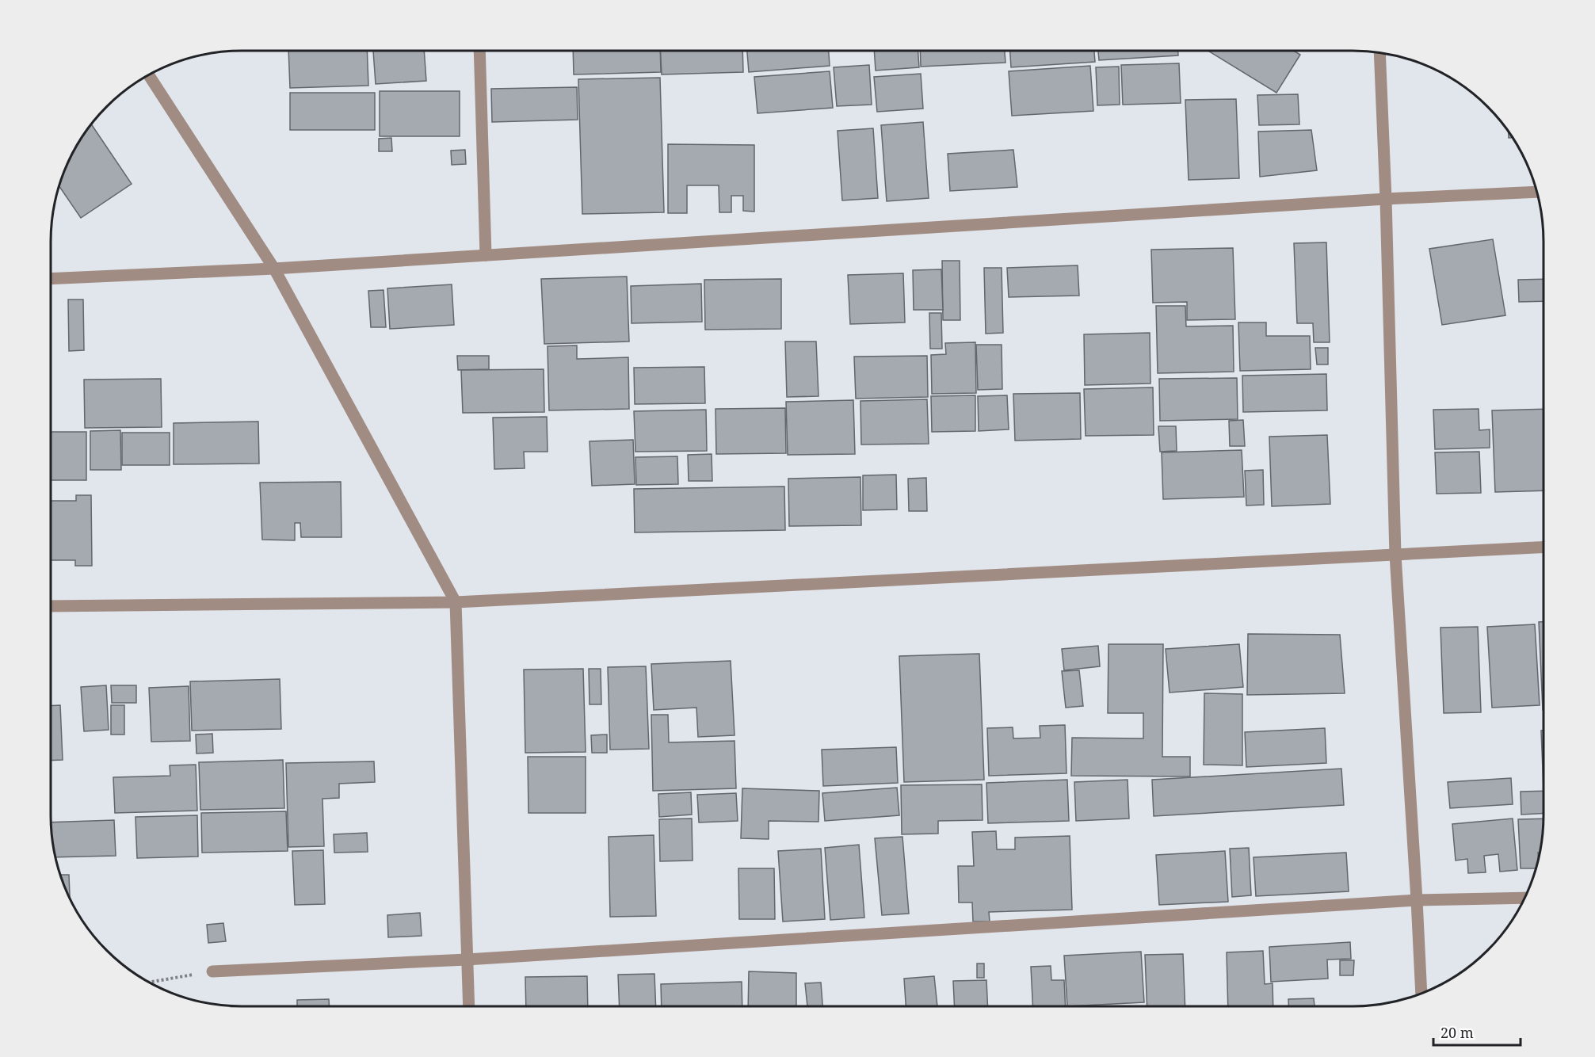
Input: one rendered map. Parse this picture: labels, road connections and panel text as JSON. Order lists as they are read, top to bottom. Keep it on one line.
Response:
{"scale_bar":"20 m"}
